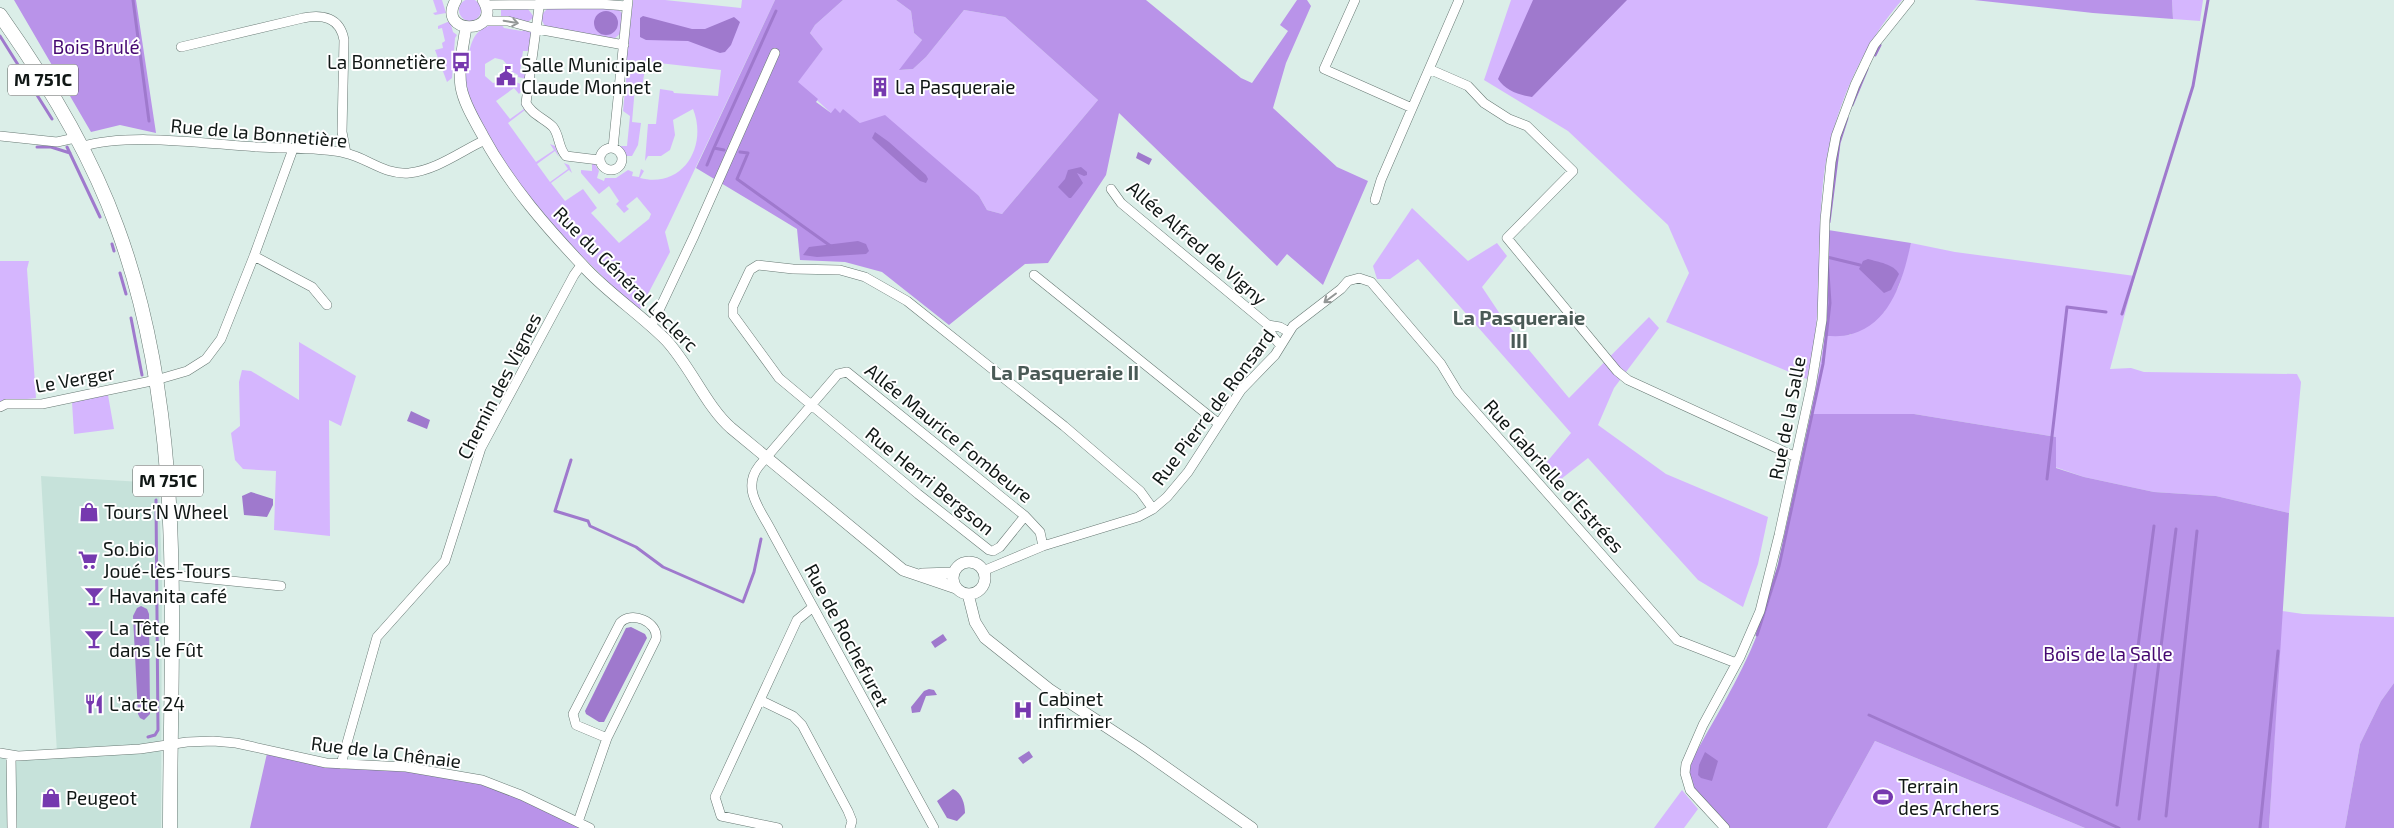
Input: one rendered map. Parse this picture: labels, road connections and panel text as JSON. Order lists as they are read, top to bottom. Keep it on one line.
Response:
{"streets":{"main road":["M 751C"],"street":["Rue de la Bonnetière","Allée Alfred de Vigny","Rue du Général Leclerc","Le Verger","Chemin des Vignes","Rue Pierre de Ronsard","Rue de la Salle","Allée Maurice Fombeure","Rue Gabrielle d’Estrées","Rue Henri Bergson","Rue de Rochefuret","Rue de la Chênaie"]},"crossings":[["M 751C","Rue de la Bonnetière"],["M 751C","Le Verger"],["M 751C","Rue de la Chênaie"],["Rue de la Bonnetière","Rue du Général Leclerc"],["Rue de la Bonnetière","Le Verger"],["Allée Alfred de Vigny","Rue Pierre de Ronsard"],["Rue du Général Leclerc","Chemin des Vignes"],["Rue du Général Leclerc","Rue Pierre de Ronsard"],["Rue du Général Leclerc","Allée Maurice Fombeure"],["Rue du Général Leclerc","Rue de Rochefuret"],["Chemin des Vignes","Rue de la Chênaie"],["Rue Pierre de Ronsard","Allée Maurice Fombeure"],["Rue Pierre de Ronsard","Rue Gabrielle d’Estrées"],["Rue de la Salle","Rue Gabrielle d’Estrées"],["Allée Maurice Fombeure","Rue Henri Bergson"],["Allée Maurice Fombeure","Rue de Rochefuret"]],"districts":["La Pasqueraie III","La Pasqueraie II"],"parks":["Bois Brulé","Bois de la Salle"],"places":{"bus stop":["La Bonnetière"],"public building":["Salle Municipale Claude Monnet"],"building":["La Pasqueraie"],"shop":["Tours'N Wheel","Peugeot"],"supermarket":["So.bio Joué-lès-Tours"],"bar":["Havanita café","La Tête dans le Fût"],"restaurant":["L’acte 24"],"hospital":["Cabinet infirmier"],"sports":["Terrain des Archers"]}}
